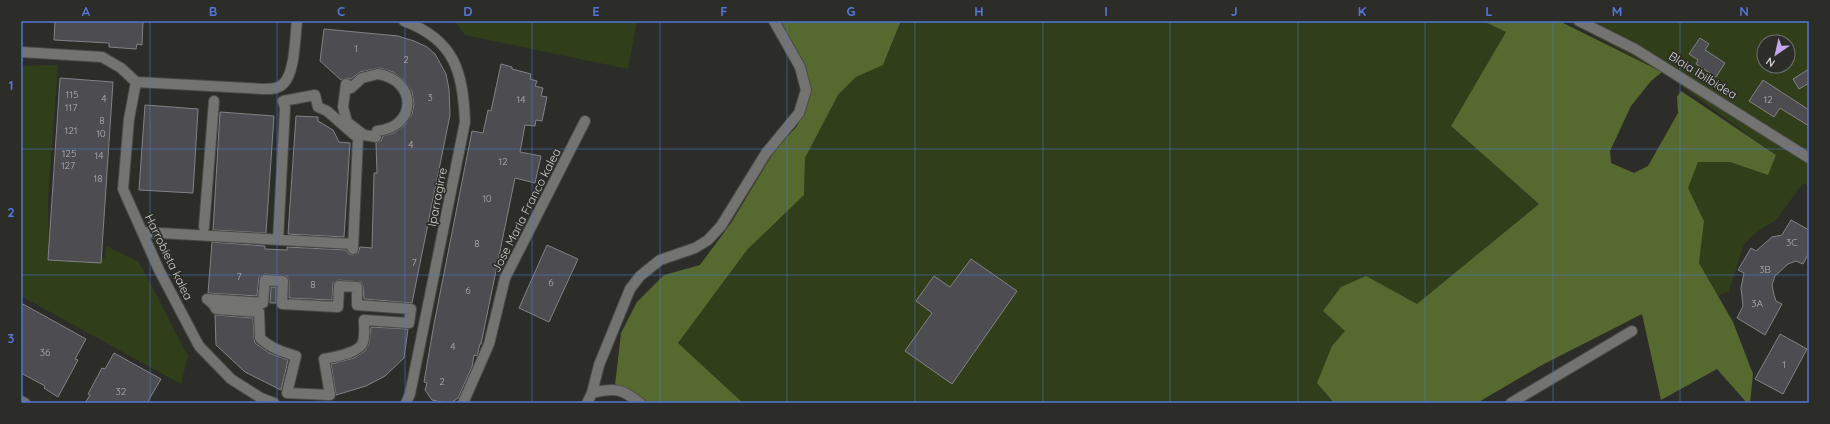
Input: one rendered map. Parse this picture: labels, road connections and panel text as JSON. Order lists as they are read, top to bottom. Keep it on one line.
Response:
{"streets":{"street":["Blaia Ibilbidea","Iparragirre","Jose Maria Franco kalea","Harrobieta kalea"]},"house_numbers":["1","2","115","3","4","14","12","117","8","121","10","4","125","14","12","127","18","10","3C","8","7","3B","7","6","8","6","3A","4","36","1","2","32"],"north":"bottom left","grid":{"columns":["A","B","C","D","E","F","G","H","I","J","K","L","M","N"],"rows":["1","2","3"]}}
